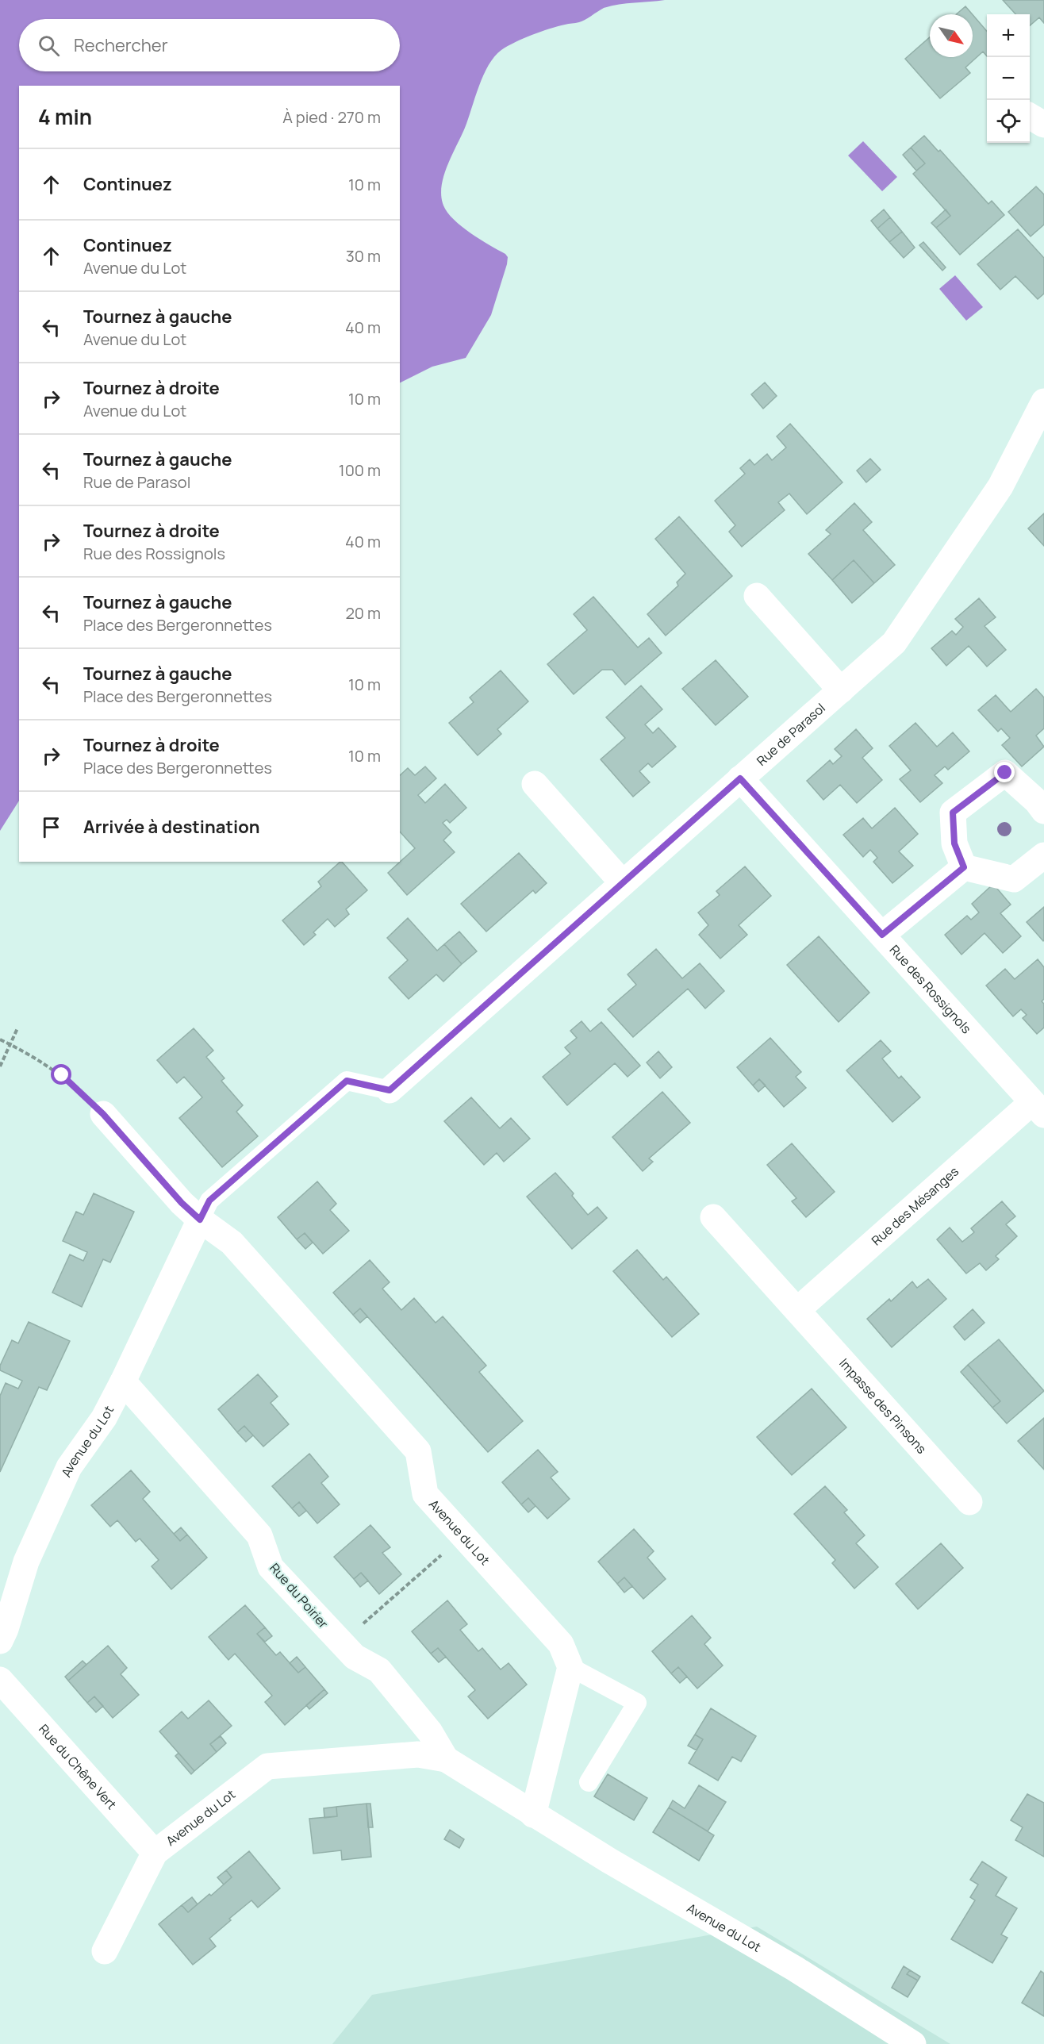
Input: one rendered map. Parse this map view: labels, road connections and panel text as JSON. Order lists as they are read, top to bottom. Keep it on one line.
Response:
{"streets":{"street":["Rue de Parasol","Rue des Rossignols","Rue des Mésanges","Impasse des Pinsons","Avenue du Lot","Rue du Poirier","Rue du Chêne Vert"]},"crossings":[["Rue de Parasol","Rue des Rossignols"],["Rue de Parasol","Avenue du Lot"],["Rue des Rossignols","Rue des Mésanges"],["Rue des Mésanges","Impasse des Pinsons"],["Avenue du Lot","Rue du Poirier"],["Avenue du Lot","Rue du Chêne Vert"]],"north":"bottom right","page":{"map_buttons":["+","−"],"search":"Rechercher","heading":["4 min","À pied · 270 m"],"list":[["Continuez","10 m"],["Continuez","Avenue du Lot","30 m"],["Tournez à gauche","Avenue du Lot","40 m"],["Tournez à droite","Avenue du Lot","10 m"],["Tournez à gauche","Rue de Parasol","100 m"],["Tournez à droite","Rue des Rossignols","40 m"],["Tournez à gauche","Place des Bergeronnettes","20 m"],["Tournez à gauche","Place des Bergeronnettes","10 m"],["Tournez à droite","Place des Bergeronnettes","10 m"],"Arrivée à destination"]}}
